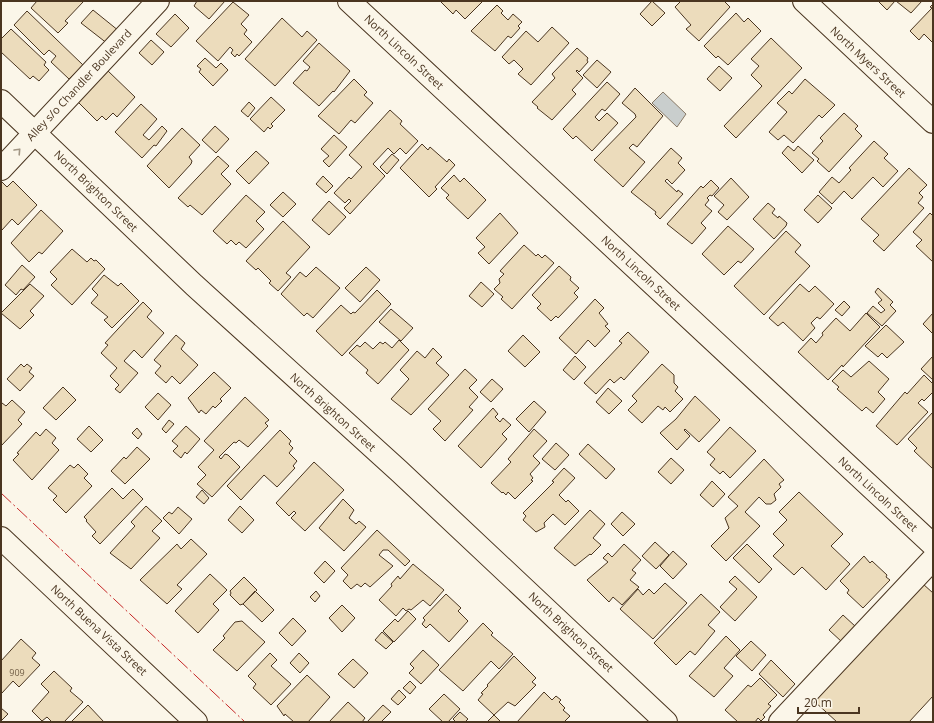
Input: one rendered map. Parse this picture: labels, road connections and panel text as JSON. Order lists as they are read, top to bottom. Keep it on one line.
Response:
{"streets":{"street":["North Lincoln Street","North Myers Street","Alley s/o Chandler Boulevard","North Brighton Street","North Buena Vista Street"]},"crossings":[["Alley s/o Chandler Boulevard","North Brighton Street"]],"house_numbers":["909"],"scale_bar":"20 m"}
